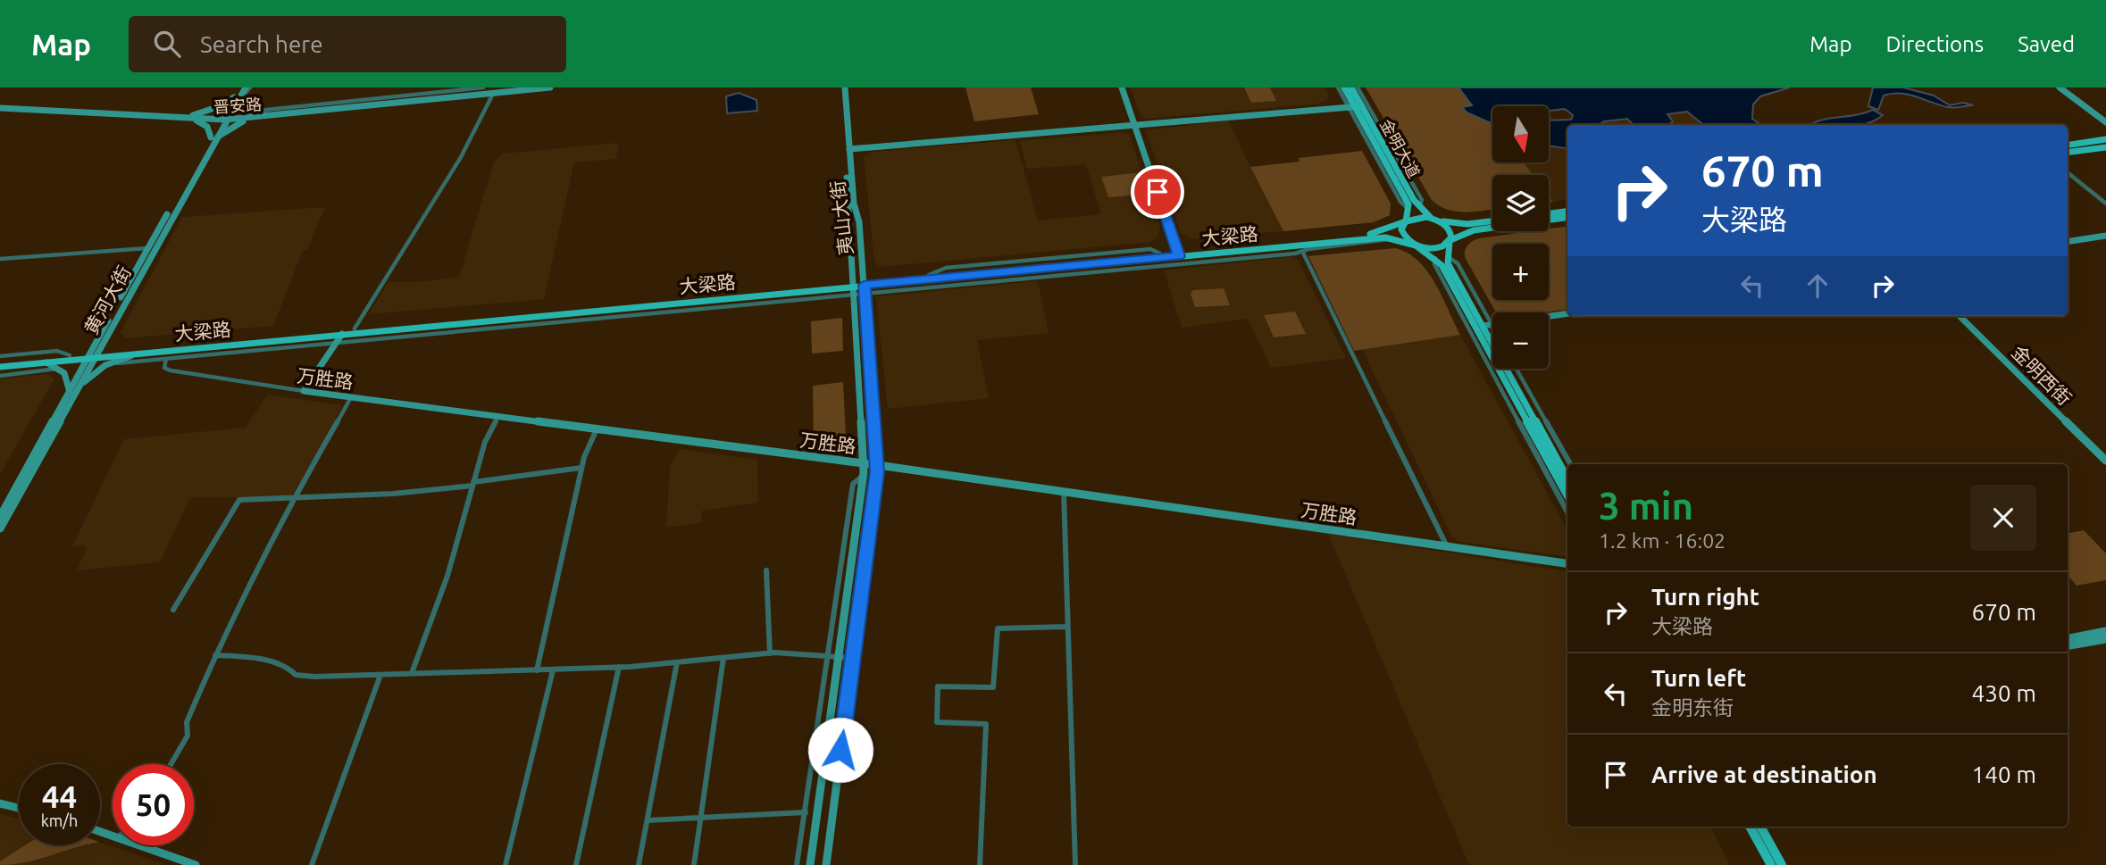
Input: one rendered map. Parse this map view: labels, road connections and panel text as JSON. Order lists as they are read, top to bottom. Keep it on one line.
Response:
{"streets":{"main road":["晋安路","金明大道","夷山大街","大梁路","黄河大街","金明西街","万胜路"]},"crossings":[["晋安路","黄河大街"],["金明大道","大梁路"],["夷山大街","大梁路"],["夷山大街","万胜路"],["大梁路","黄河大街"]],"north":"bottom","page":{"header":"Map","search":"Search here","nav":["Map","Directions","Saved"],"map_buttons":["+","−"],"turn":["670 m","大梁路"],"heading":["3 min","1.2 km · 16:02"],"list":[{"name":"Turn right","note":"大梁路","value":"670 m"},{"name":"Turn left","note":"金明东街","value":"430 m"},{"name":"Arrive at destination","value":"140 m"}],"speed":"44 km/h","limit":"50"}}
